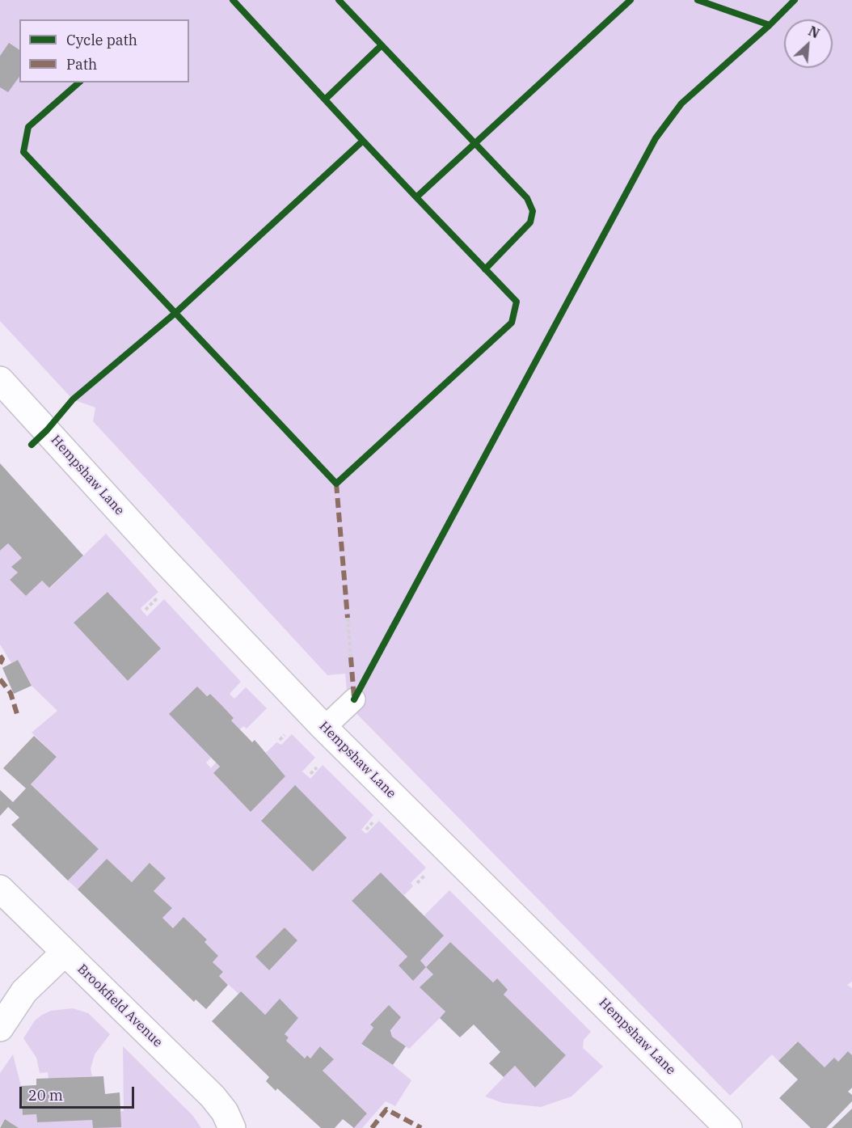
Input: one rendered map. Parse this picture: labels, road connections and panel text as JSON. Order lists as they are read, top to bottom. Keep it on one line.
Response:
{"streets":{"street":["Hempshaw Lane","Brookfield Avenue"]},"legend":["Cycle path","Path"],"scale_bar":"20 m","north":"top right"}
